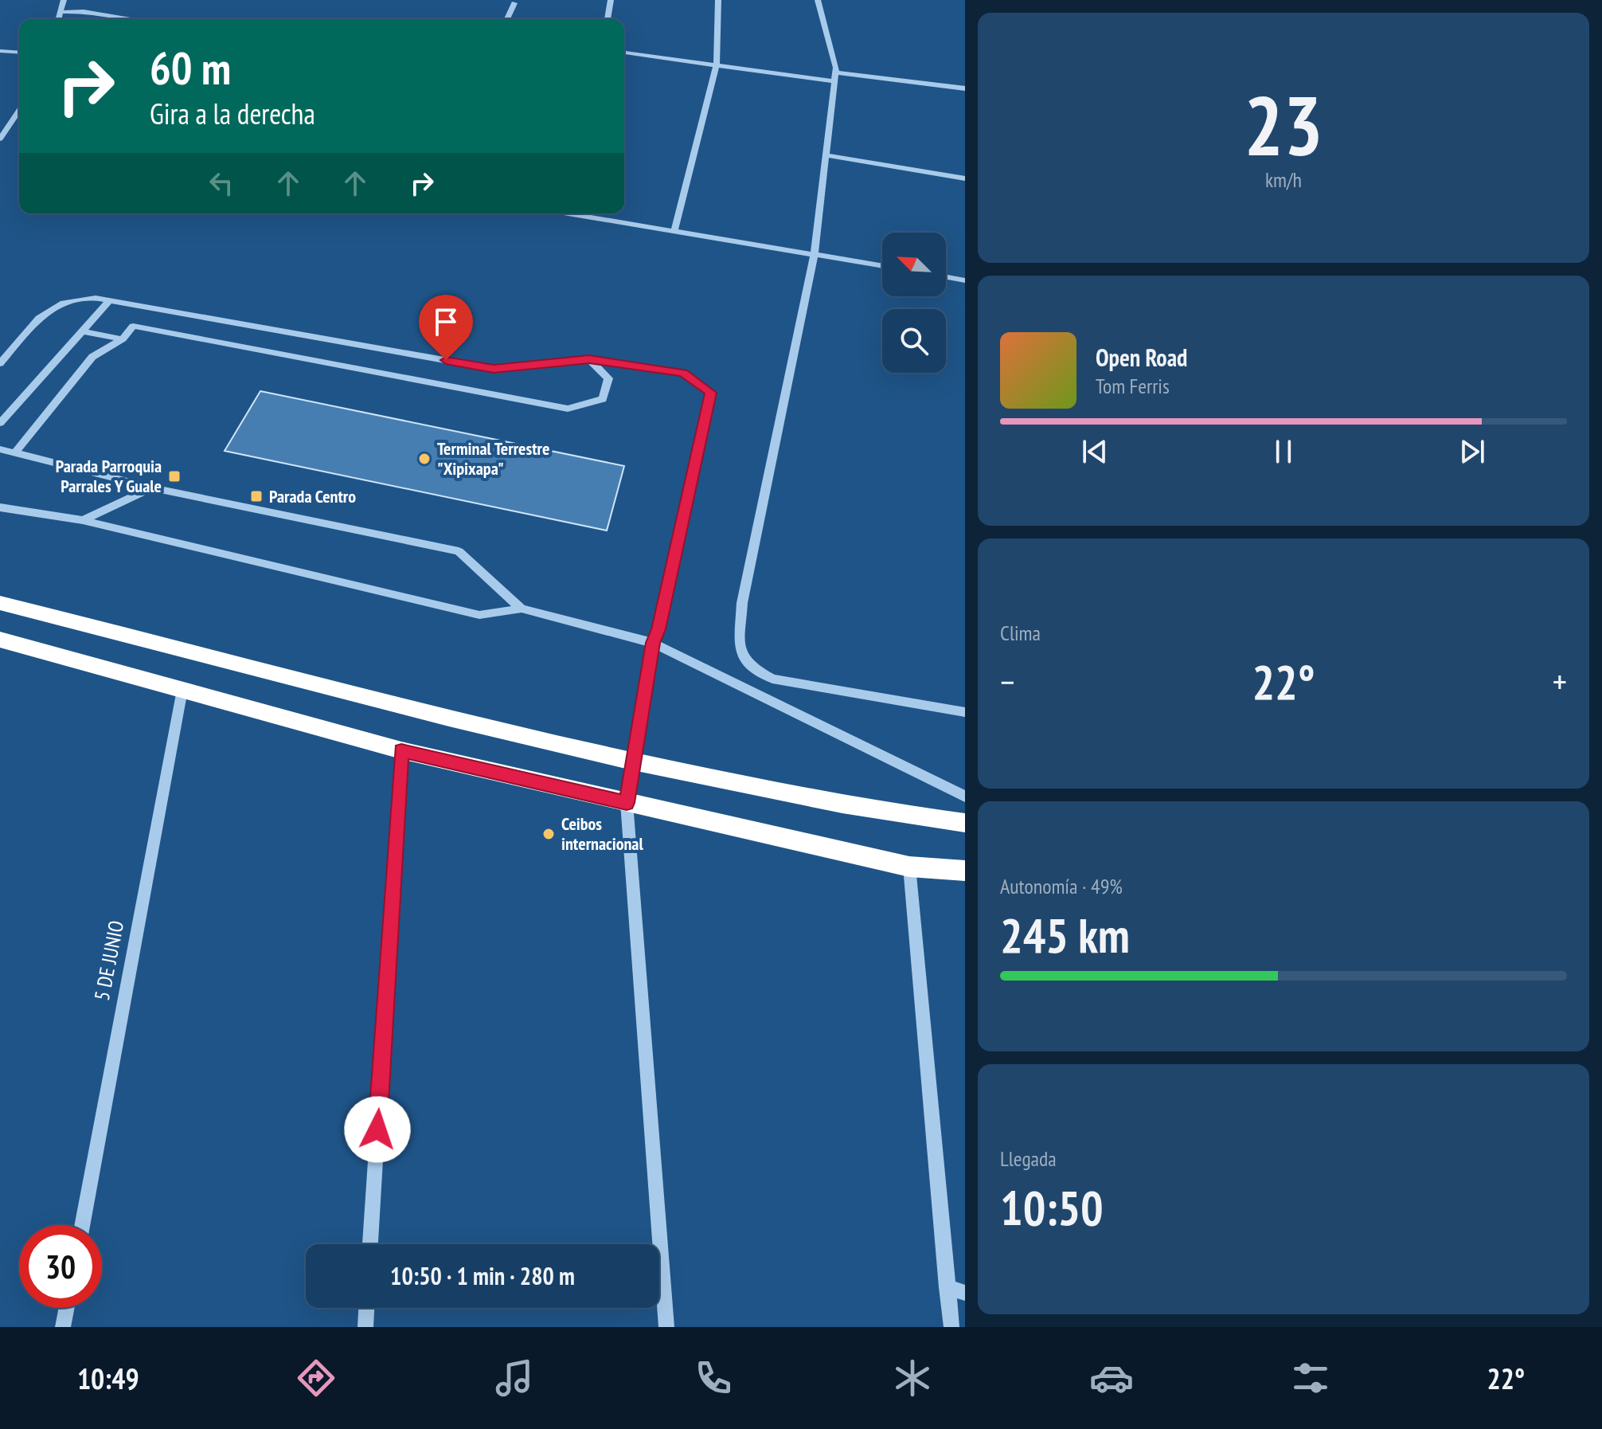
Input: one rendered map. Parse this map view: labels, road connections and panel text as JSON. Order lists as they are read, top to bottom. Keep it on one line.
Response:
{"streets":{"street":["5 DE JUNIO"]},"places":{"other":["Terminal Terrestre \"Xipixapa\"","Ceibos internacional"],"transit":["Parada Parroquia Parrales Y Guale","Parada Centro"]},"north":"top left","page":{"tile":[["23","km/h"],"Clima",["Autonomía · 49%","245 km"],["Llegada","10:50"]],"turn":["60 m","Gira a la derecha"],"song":["Open Road","Tom Ferris"],"heat":["−","22°","+"],"limit":"30","trip":"10:50 · 1 min · 280 m","tabs":["10:49","22°"]}}
